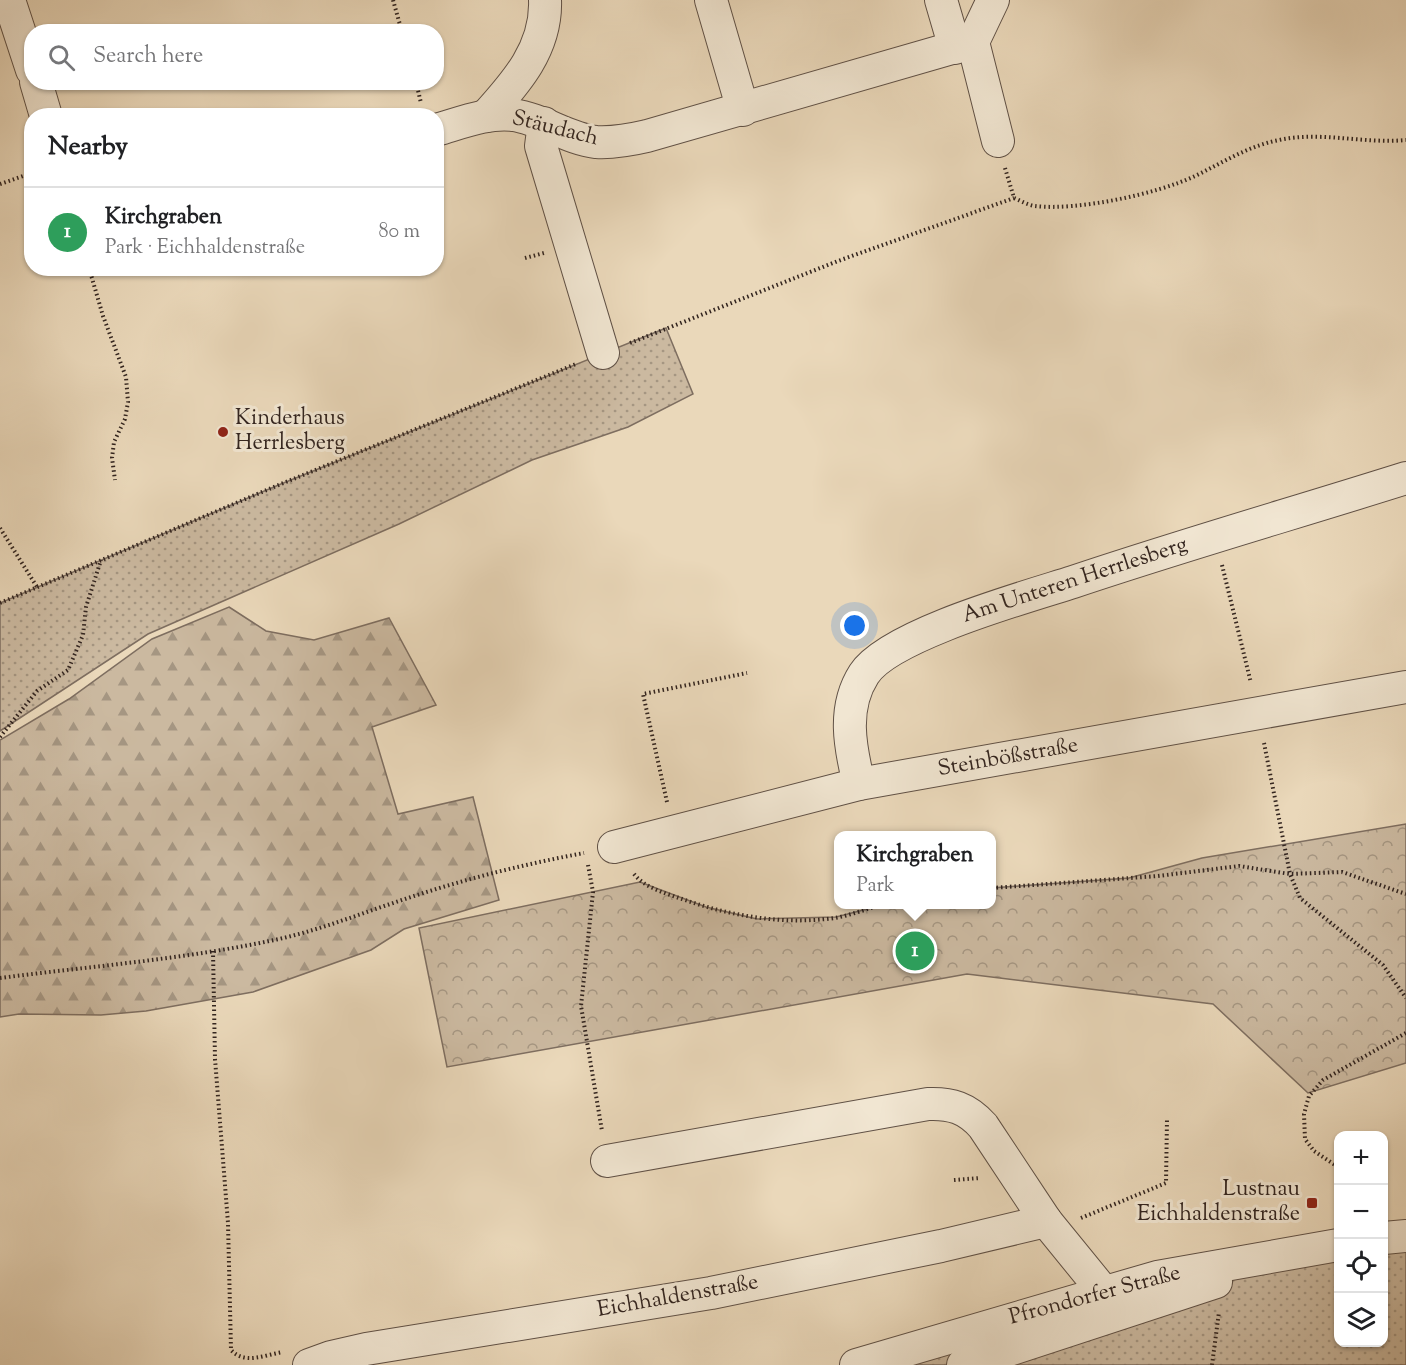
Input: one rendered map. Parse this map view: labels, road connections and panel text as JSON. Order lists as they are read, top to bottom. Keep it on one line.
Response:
{"streets":{"street":["Stäudach","Am Unteren Herrlesberg","Steinbößstraße","Pfrondorfer Straße","Eichhaldenstraße"]},"crossings":[["Am Unteren Herrlesberg","Steinbößstraße"]],"places":{"other":["Kinderhaus Herrlesberg"],"transit":["Lustnau Eichhaldenstraße"]},"page":{"search":"Search here","heading":"Nearby","list":[{"mark":"1","name":"Kirchgraben","note":"Park · Eichhaldenstraße","value":"80 m"}],"popup":["Kirchgraben","Park"],"pins":"1","map_buttons":["+","−"]}}
